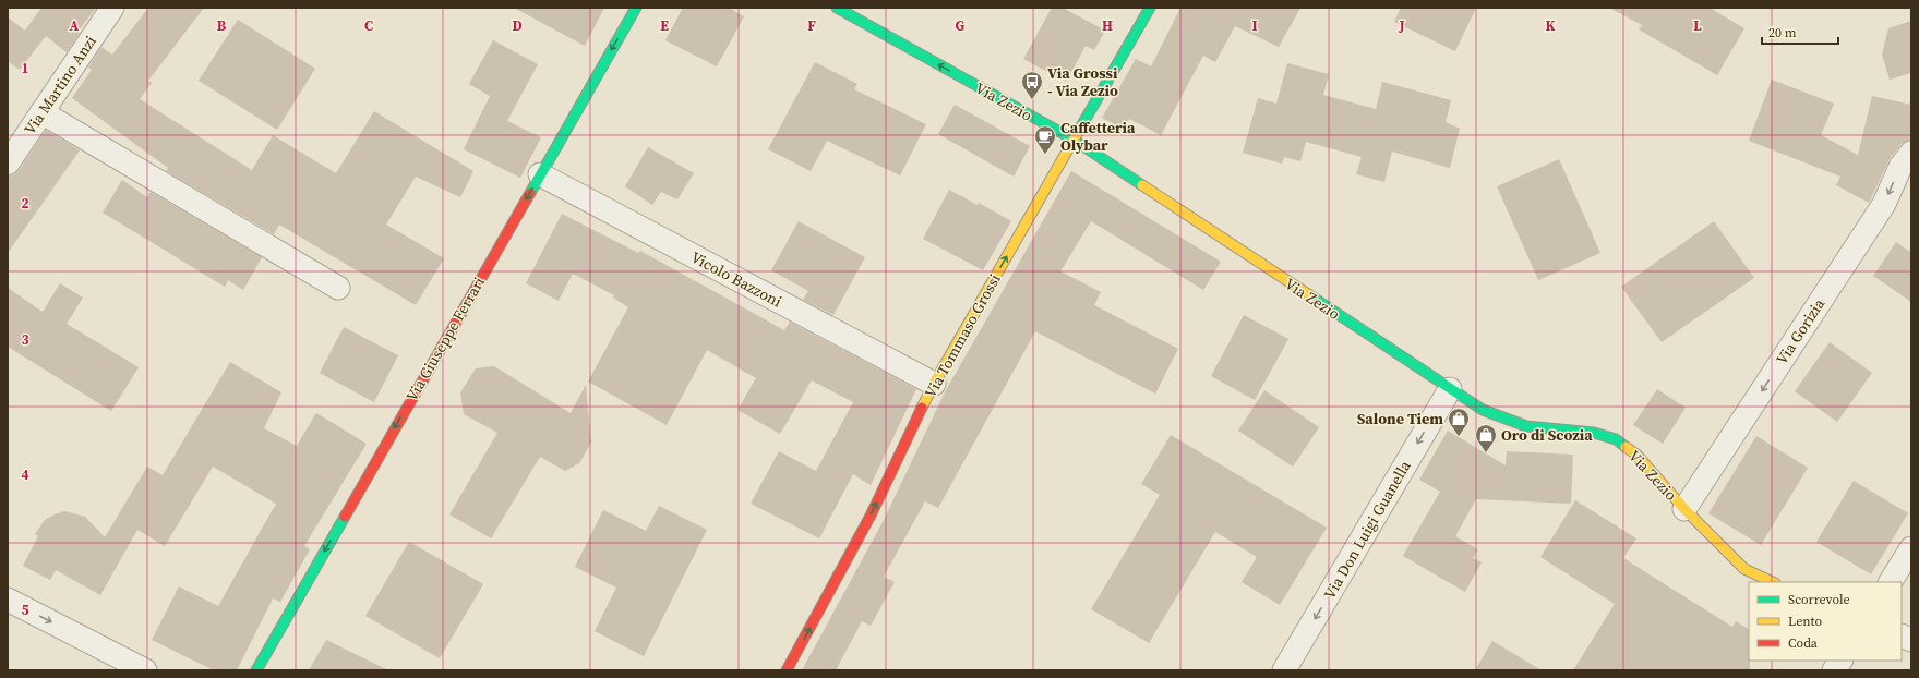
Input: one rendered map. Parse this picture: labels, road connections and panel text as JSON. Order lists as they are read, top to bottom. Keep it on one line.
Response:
{"streets":{"street":["Via Martino Anzi","Via Zezio","Vicolo Bazzoni","Via Gorizia","Via Tommaso Grossi","Via Giuseppe Ferrari","Via Don Luigi Guanella"]},"crossings":[["Via Zezio","Via Gorizia"],["Via Zezio","Via Tommaso Grossi"],["Via Zezio","Via Don Luigi Guanella"],["Vicolo Bazzoni","Via Tommaso Grossi"],["Vicolo Bazzoni","Via Giuseppe Ferrari"]],"one_way":["Via Gorizia","Via Tommaso Grossi","Via Giuseppe Ferrari","Via Don Luigi Guanella"],"places":{"bus stop":["Via Grossi - Via Zezio"],"cafe":["Caffetteria Olybar"],"shop":["Salone Tiem","Oro di Scozia"]},"legend":["Scorrevole","Lento","Coda"],"scale_bar":"20 m","grid":{"columns":["A","B","C","D","E","F","G","H","I","J","K","L"],"rows":["1","2","3","4","5"]}}
